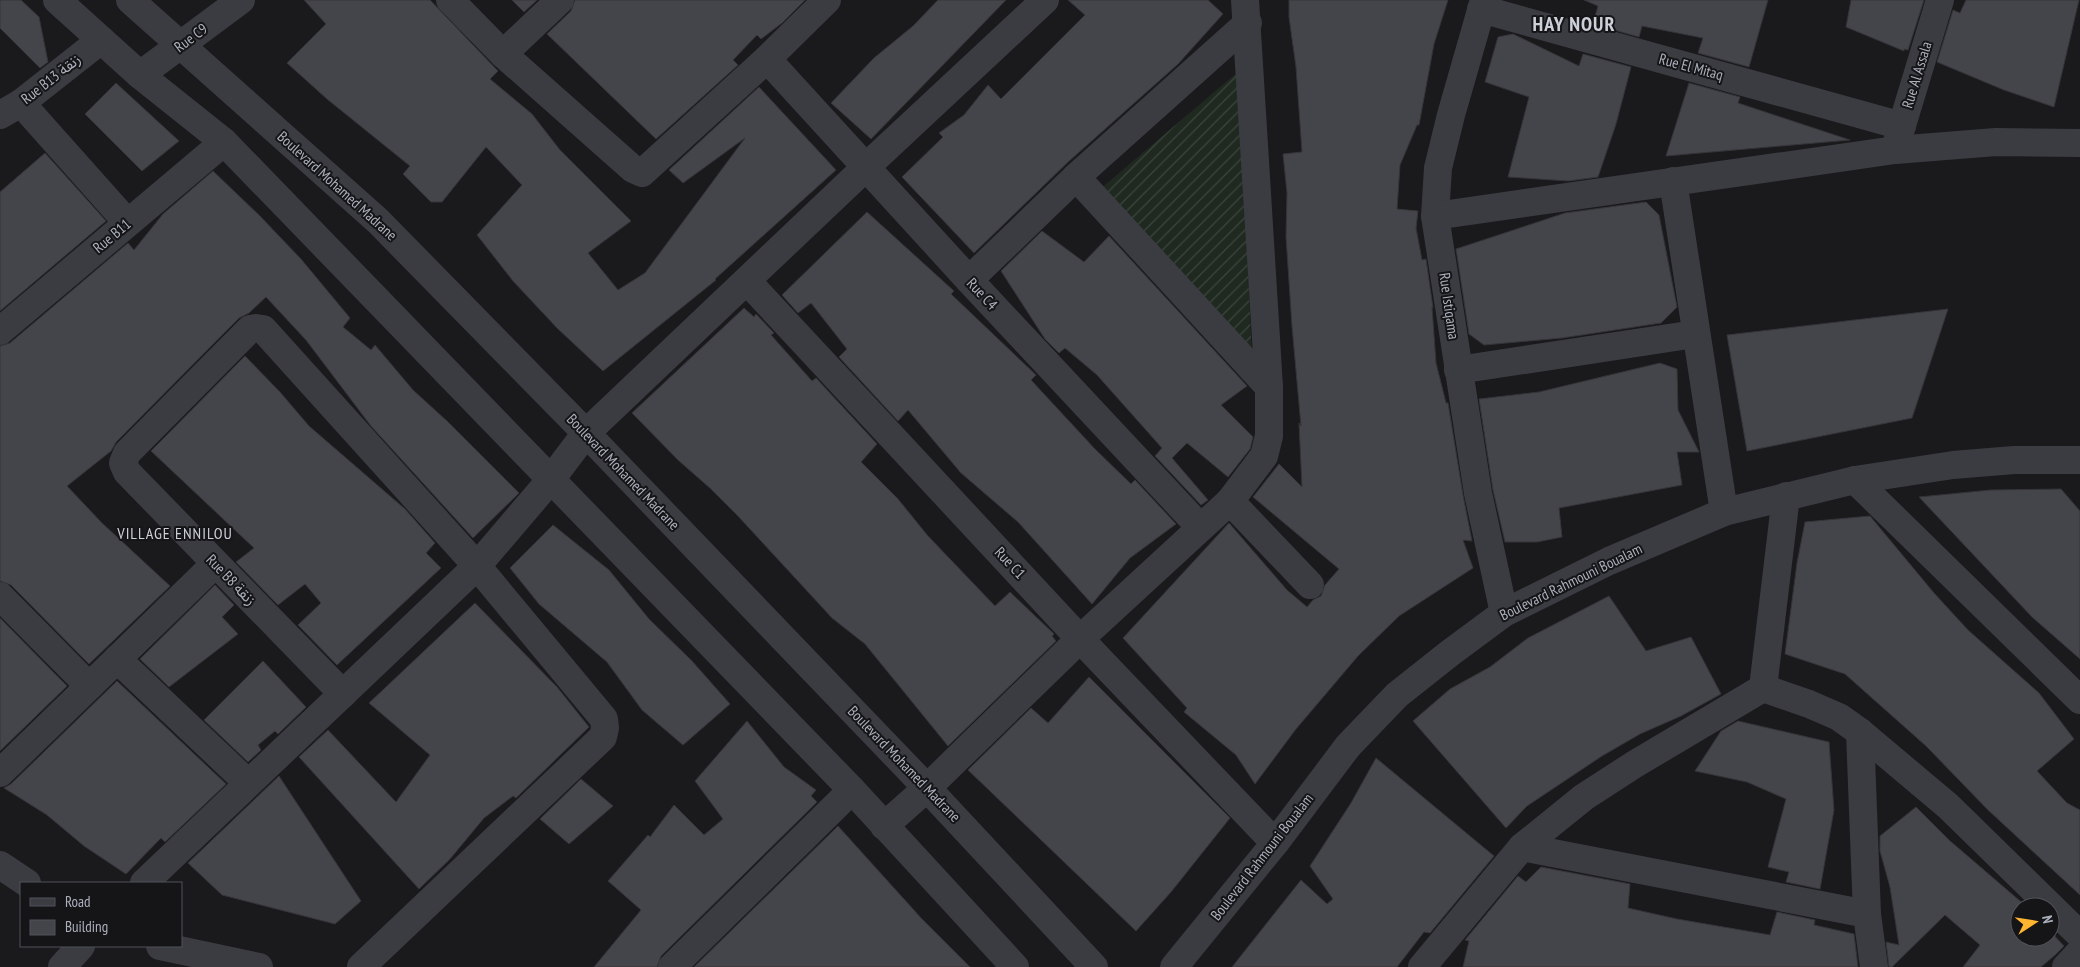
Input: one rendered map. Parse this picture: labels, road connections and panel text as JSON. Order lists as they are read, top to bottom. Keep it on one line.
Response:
{"streets":{"street":["Rue C9","Rue El Mitaq","Rue Al Assala","Rue B13 زنقة","Boulevard Mohamed Madrane","Rue B11","Rue C4","Rue Istiqama","Rue C1","Rue B8 زنقة","Boulevard Rahmouni Boualam"]},"crossings":[["Rue C9","Boulevard Mohamed Madrane"],["Rue El Mitaq","Rue Al Assala"],["Rue El Mitaq","Rue Istiqama"],["Rue Istiqama","Boulevard Rahmouni Boualam"],["Rue C1","Boulevard Rahmouni Boualam"]],"districts":["HAY NOUR","VILLAGE ENNILOU"],"legend":["Road","Building"],"north":"right"}
